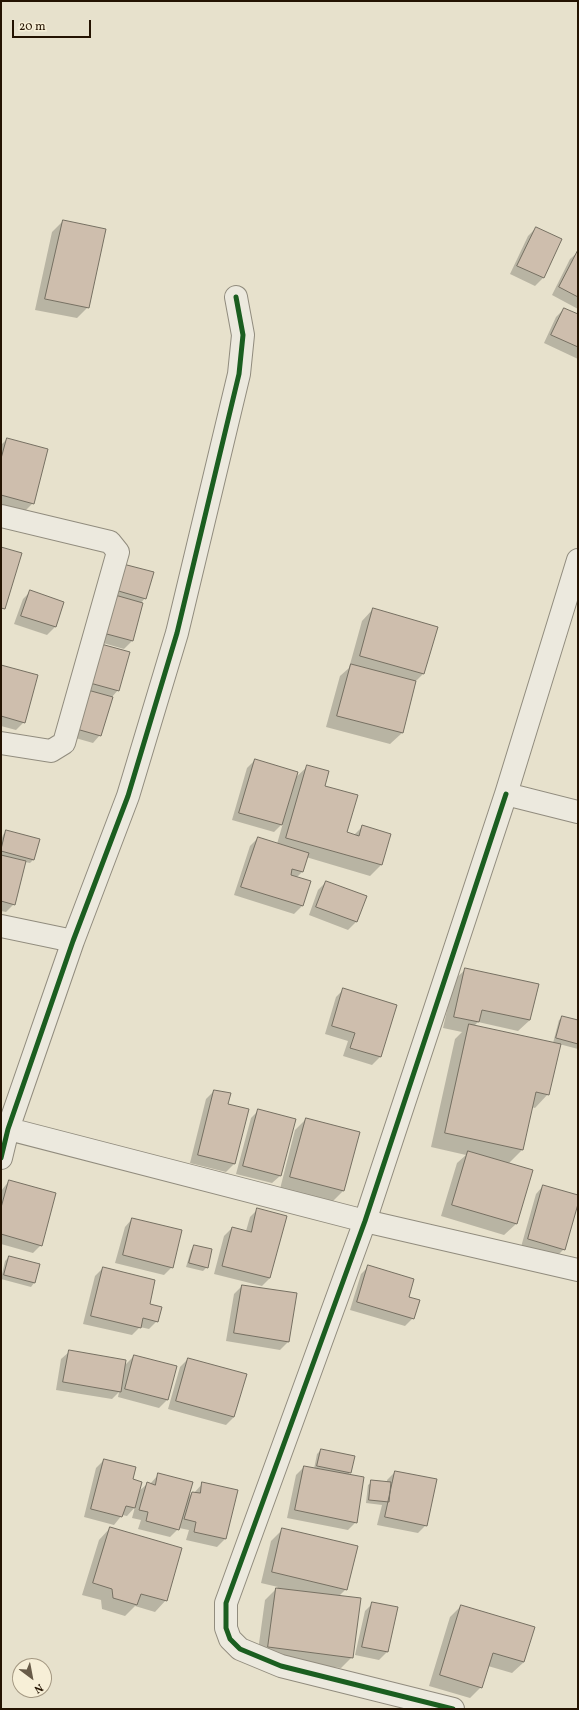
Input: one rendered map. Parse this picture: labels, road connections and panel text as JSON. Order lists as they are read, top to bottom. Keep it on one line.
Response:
{"scale_bar":"20 m","north":"bottom right"}
